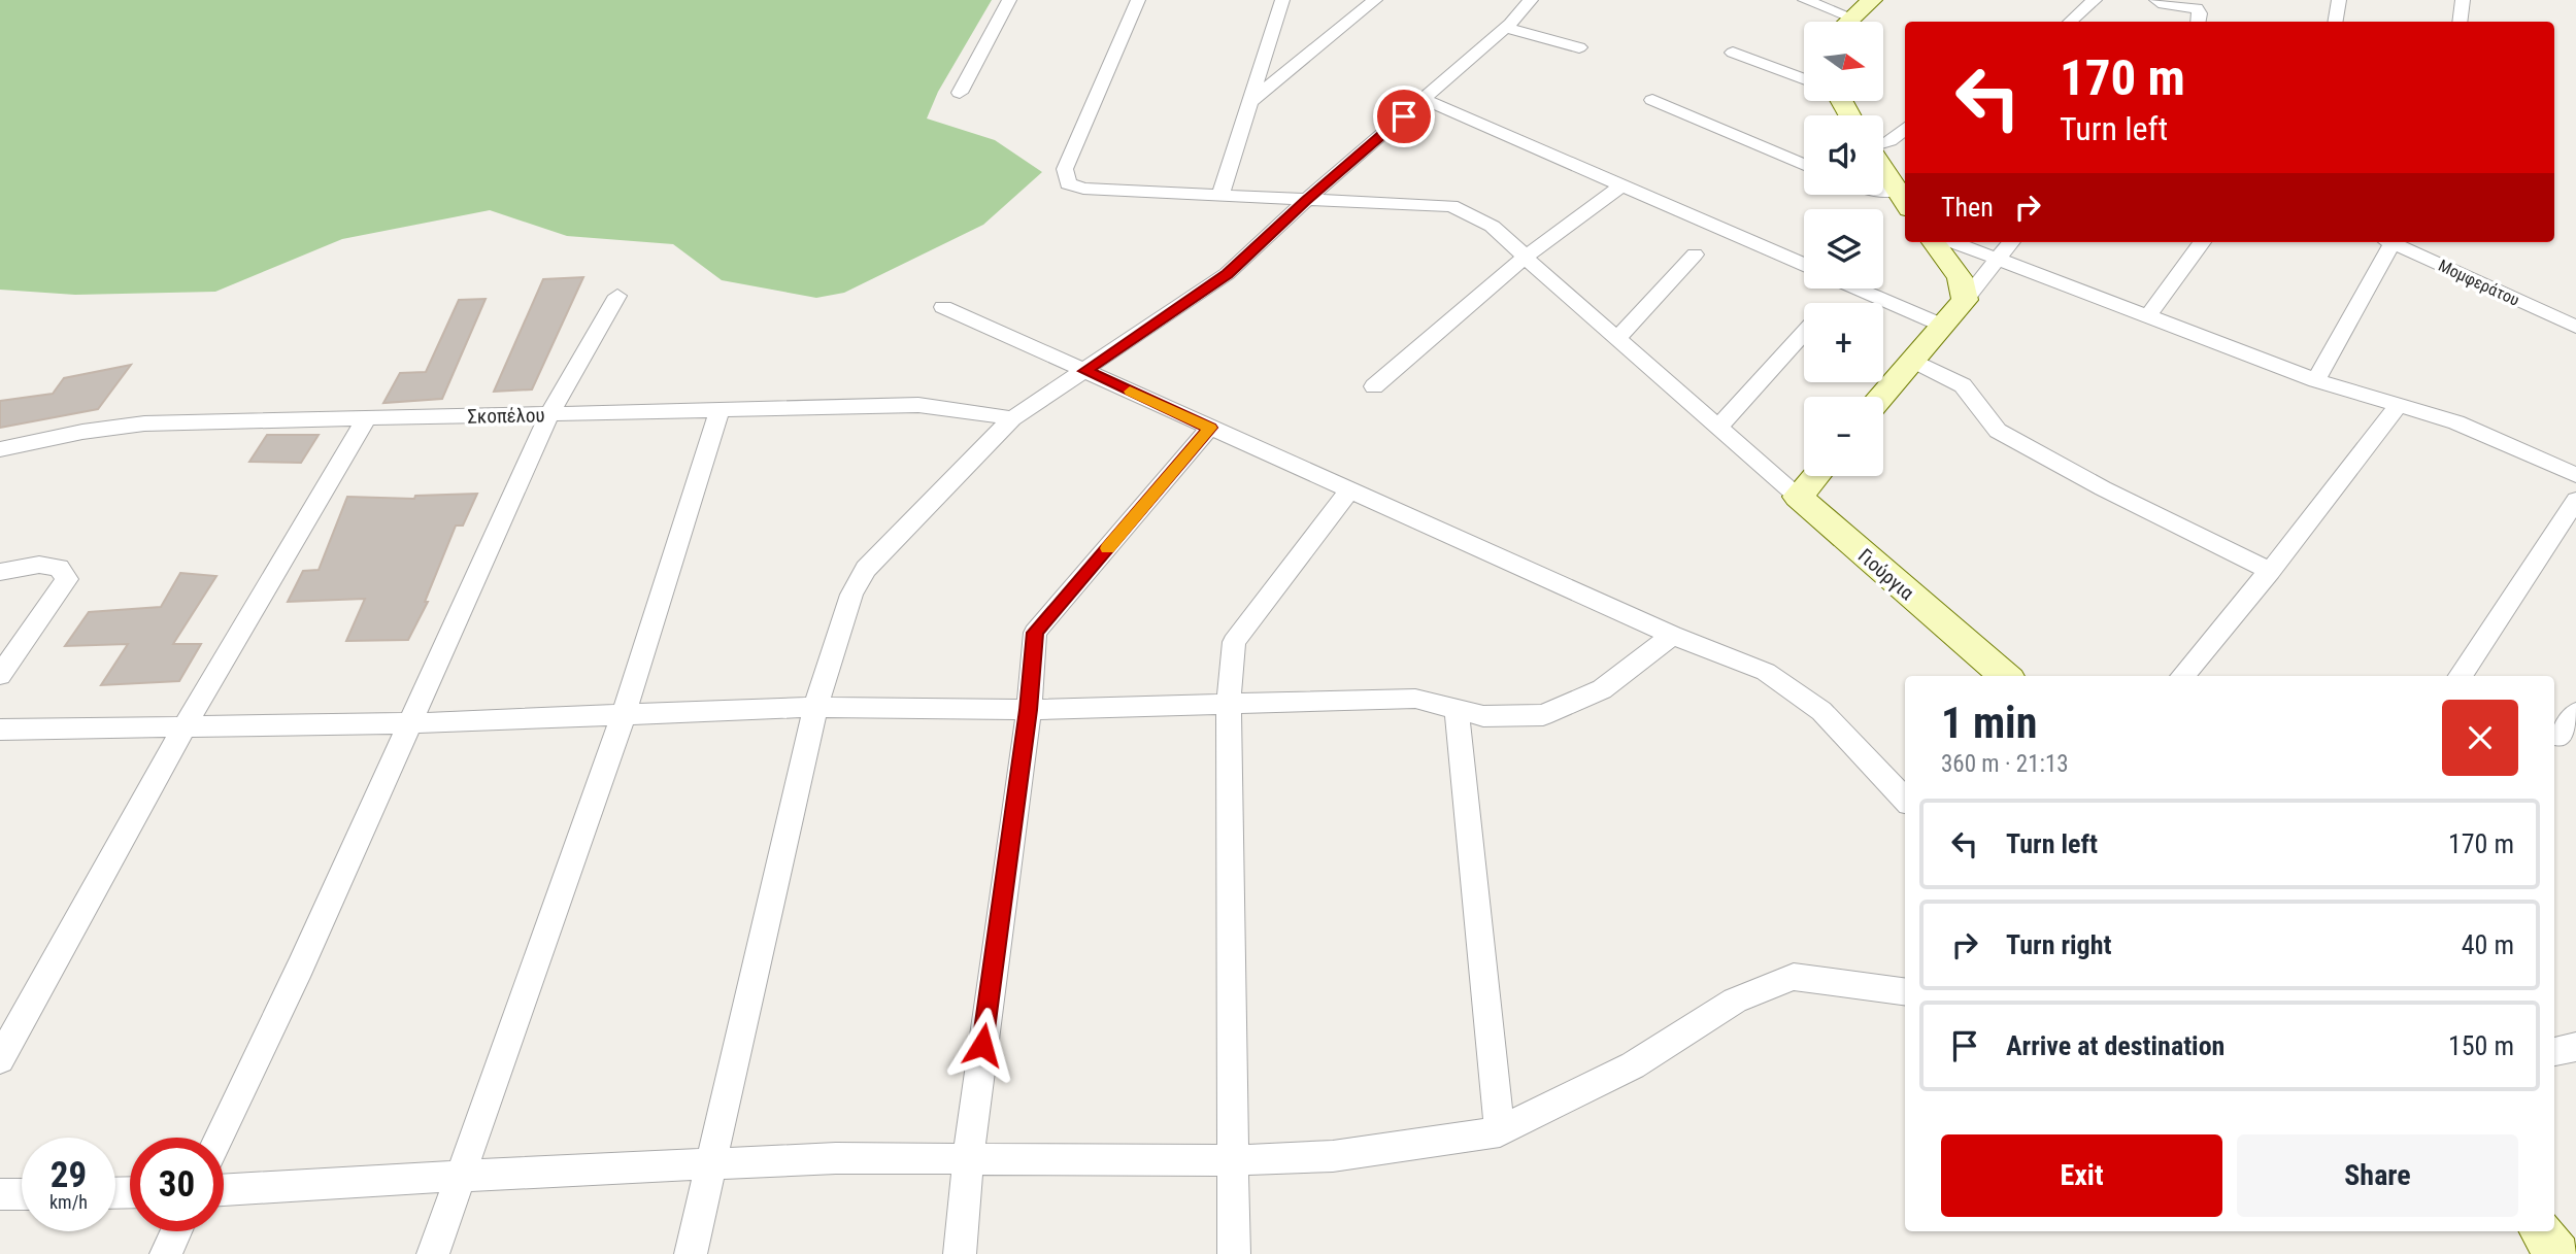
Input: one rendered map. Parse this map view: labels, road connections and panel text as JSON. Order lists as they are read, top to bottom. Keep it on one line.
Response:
{"streets":{"street":["Μομφεράτου","Σκοπέλου","Γιούργια"]},"north":"right","page":{"map_buttons":["+","−"],"turn":["170 m","Turn left"],"then":"Then","heading":["1 min","360 m · 21:13"],"list":[{"name":"Turn left","value":"170 m"},{"name":"Turn right","value":"40 m"},{"name":"Arrive at destination","value":"150 m"}],"buttons":["Exit","Share"],"speed":"29 km/h","limit":"30"}}
